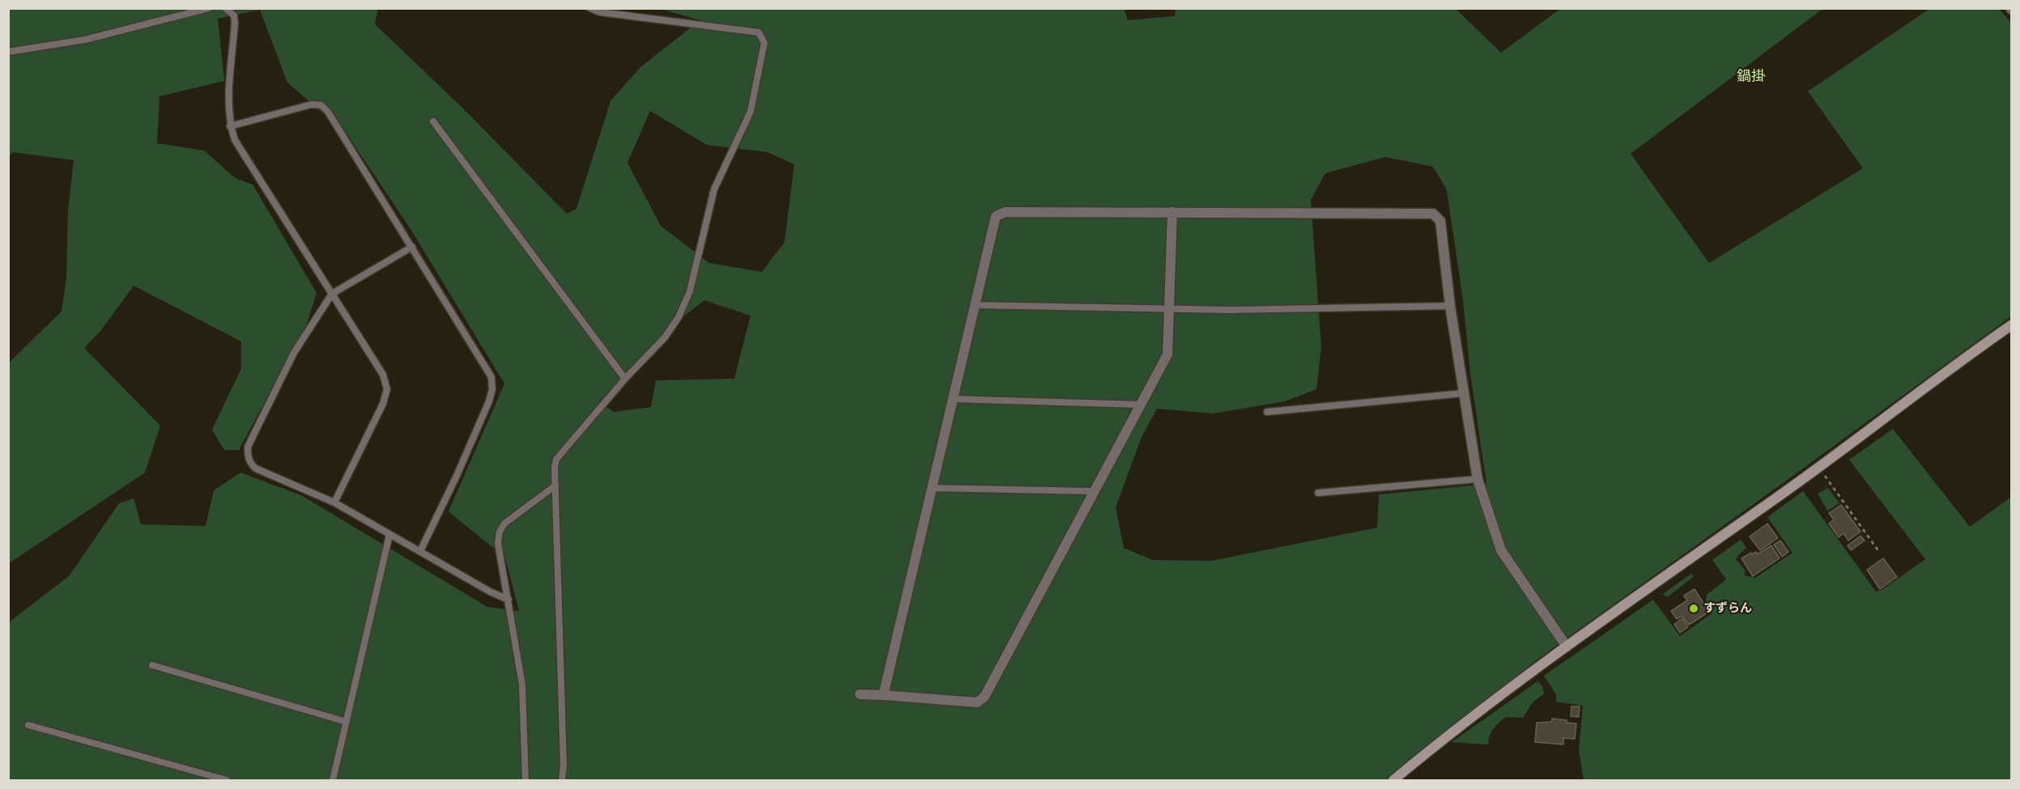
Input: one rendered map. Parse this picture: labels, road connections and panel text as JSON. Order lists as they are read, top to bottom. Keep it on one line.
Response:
{"districts":["鍋掛"],"places":["すずらん"]}
